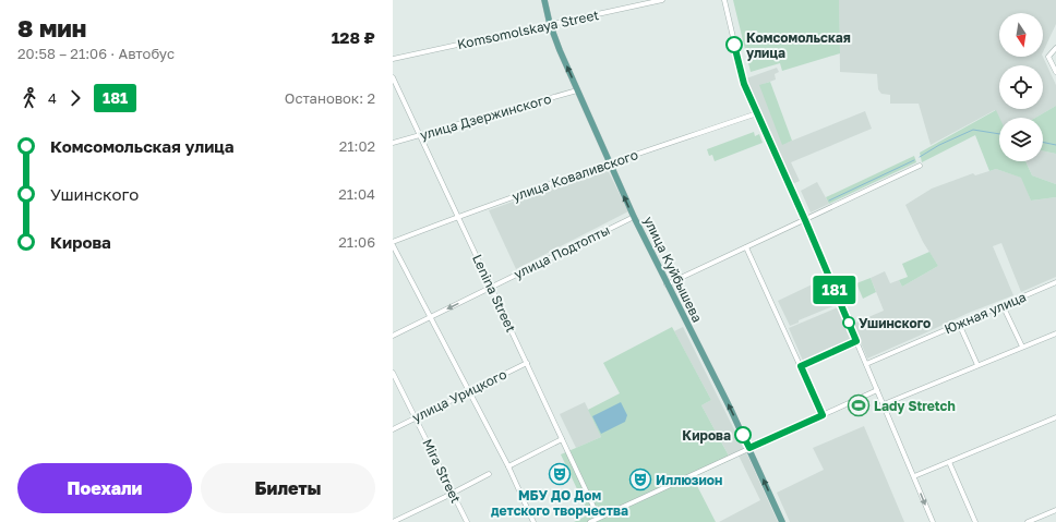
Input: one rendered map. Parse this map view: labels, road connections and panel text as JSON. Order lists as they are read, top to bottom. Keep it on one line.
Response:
{"streets":{"main road":["улица Куйбышева"],"street":["Komsomolskaya Street","улица Дзержинского","улица Коваливского","улица Подтопты","Lenina Street","Южная улица","улица Урицкого","Mira Street"]},"crossings":[["Komsomolskaya Street","улица Куйбышева"],["улица Дзержинского","улица Куйбышева"],["улица Дзержинского","Lenina Street"],["улица Коваливского","улица Куйбышева"],["улица Коваливского","Lenina Street"],["улица Подтопты","улица Куйбышева"],["улица Подтопты","Lenina Street"],["Lenina Street","улица Урицкого"],["улица Урицкого","Mira Street"]],"one_way":["улица Куйбышева"],"places":{"other":["Комсомольская улица","Ушинского","Кирова"],"sports":["Lady Stretch"],"theatre":["МБУ ДО Дом детского творчества","Иллюзион"]},"lines":["bus line 181"],"north":"bottom","page":{"heading":["8 мин","20:58 – 21:06 · Автобус","128 ₽"],"on_map":"181","legs":["4","181","Остановок: 2"],"list":[{"name":"Комсомольская улица","value":"21:02"},{"name":"Ушинского","value":"21:04"},{"name":"Кирова","value":"21:06"}],"buttons":["Поехали","Билеты"]}}
